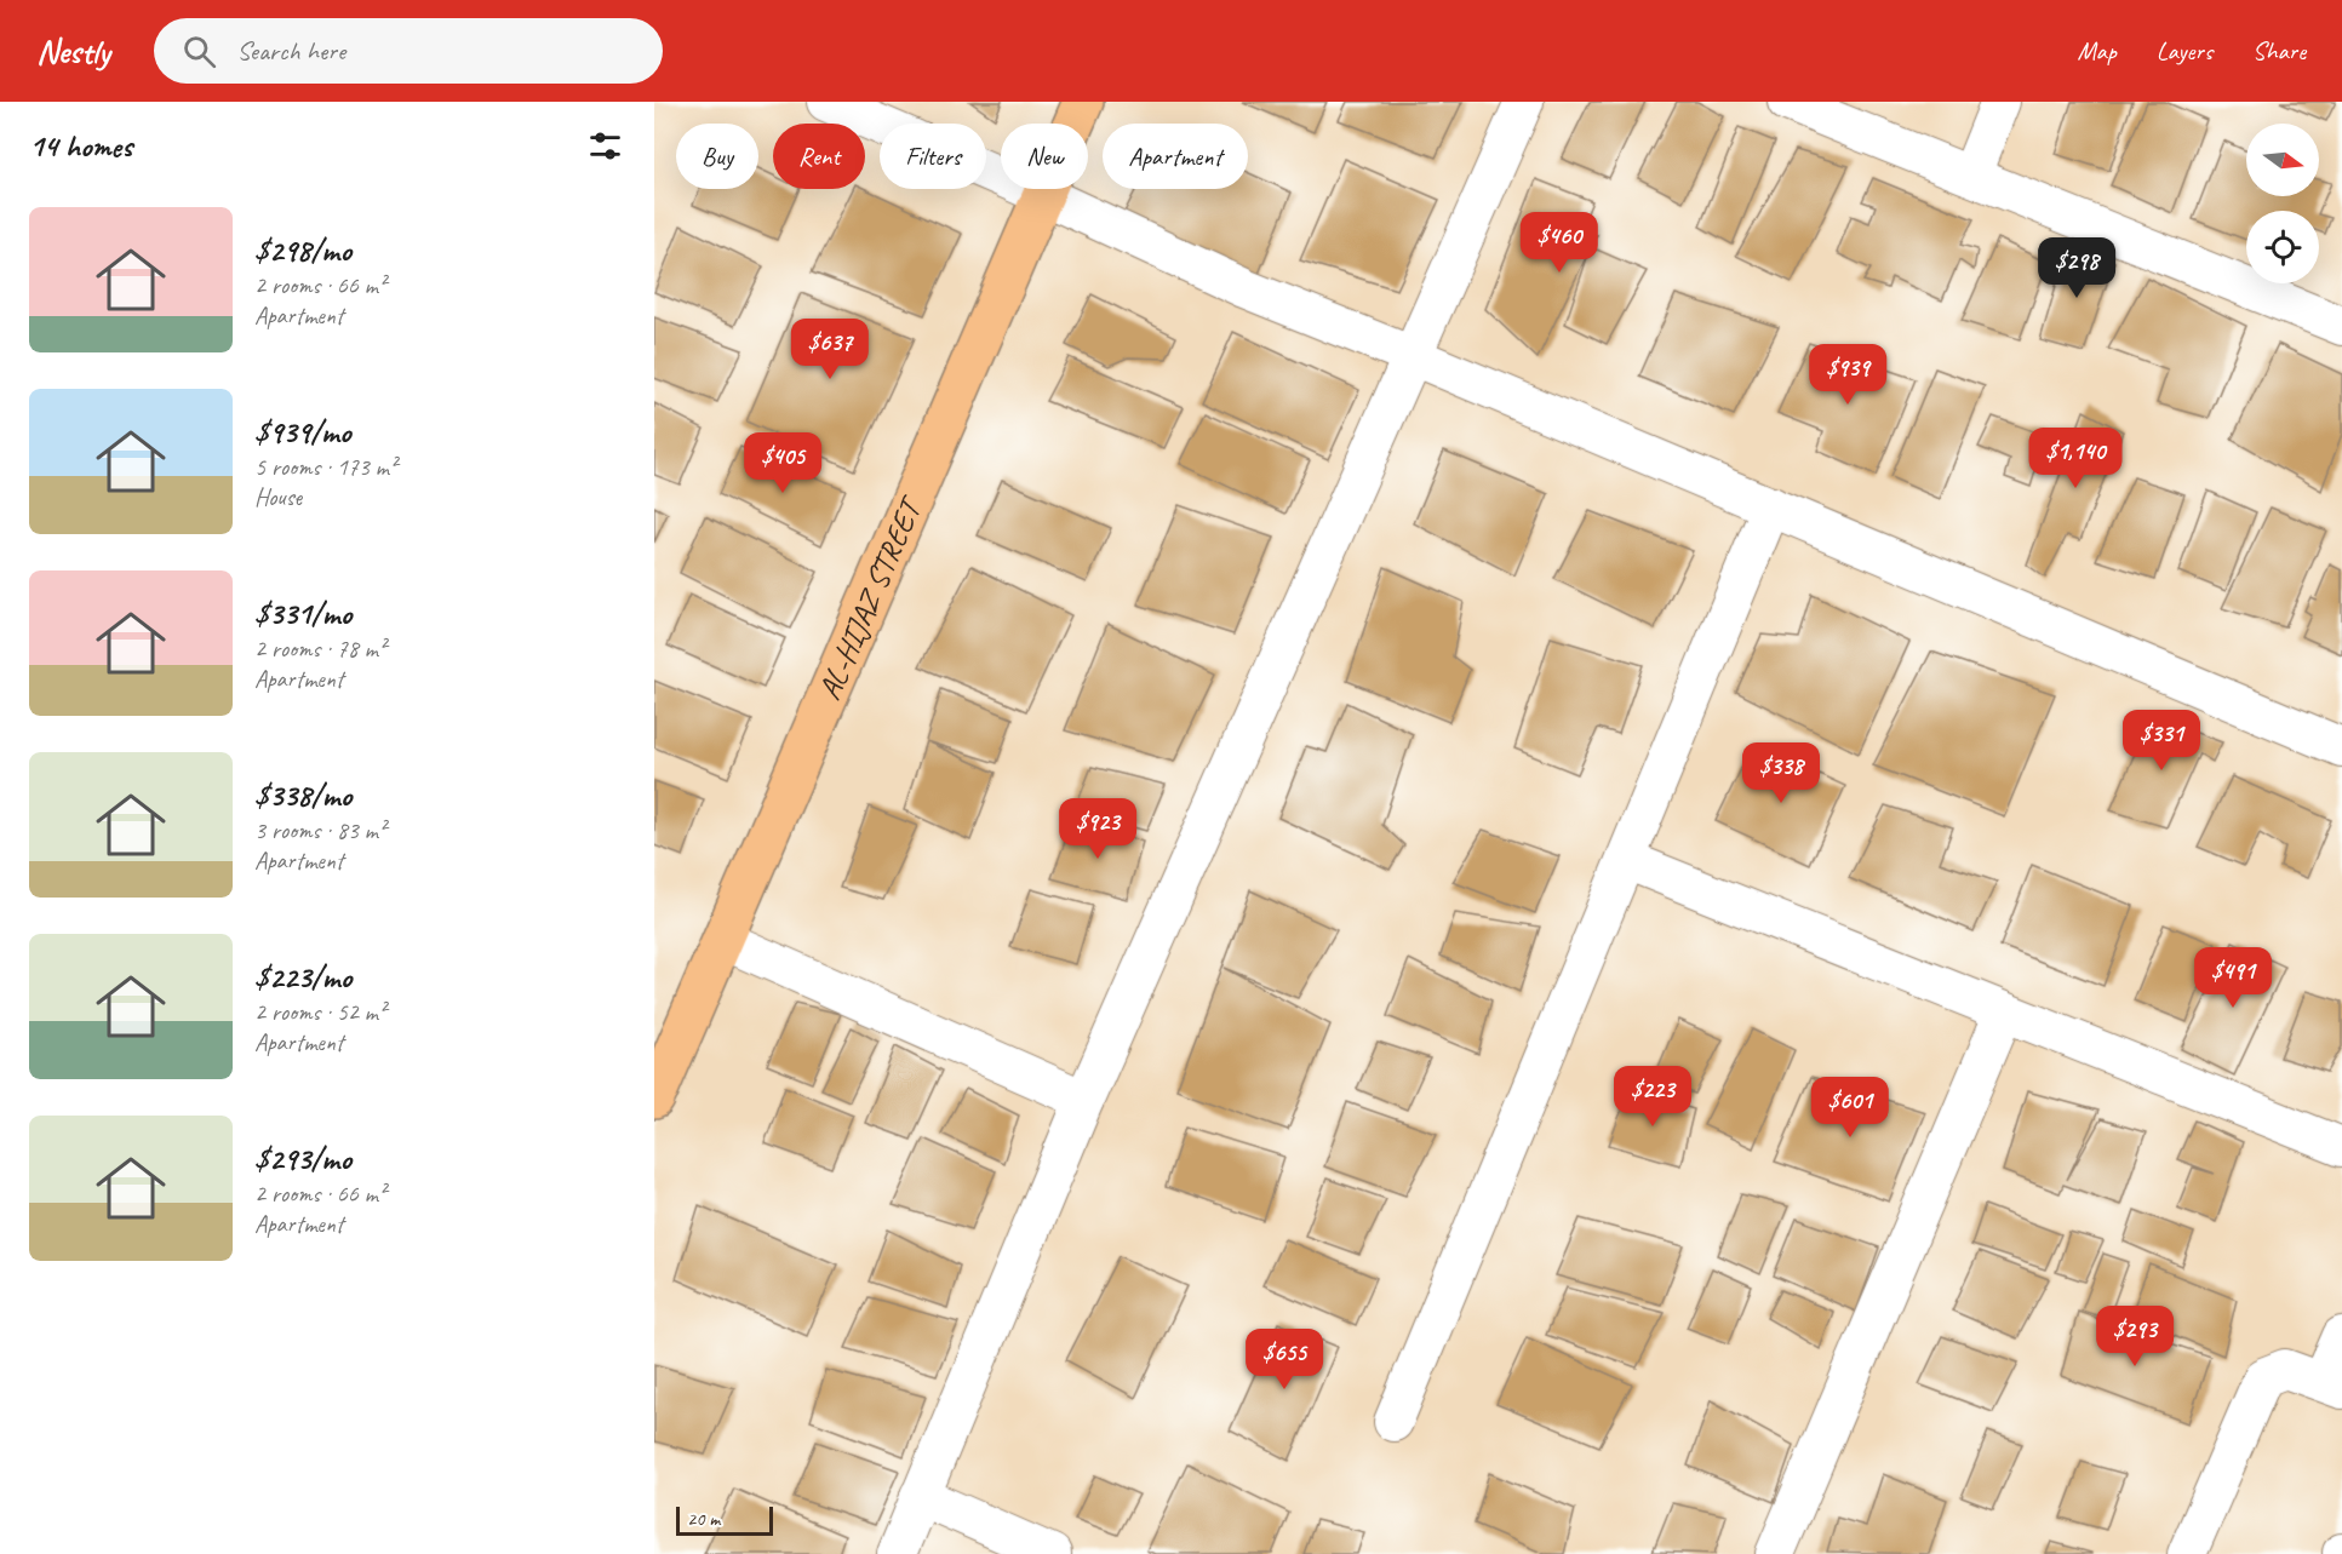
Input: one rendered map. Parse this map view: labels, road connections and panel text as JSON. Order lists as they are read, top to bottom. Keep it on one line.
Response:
{"streets":{"main road":["AL-HIJAZ STREET"]},"scale_bar":"20 m","north":"right","page":{"header":"Nestly","search":"Search here","nav":["Map","Layers","Share"],"heading":"14 homes","chip":["Buy","Rent","Filters","New","Apartment"],"list":[{"name":"$298/mo","note":"2 rooms · 66 m² · Apartment"},{"name":"$939/mo","note":"5 rooms · 173 m² · House"},{"name":"$331/mo","note":"2 rooms · 78 m² · Apartment"},{"name":"$338/mo","note":"3 rooms · 83 m² · Apartment"},{"name":"$223/mo","note":"2 rooms · 52 m² · Apartment"},{"name":"$293/mo","note":"2 rooms · 66 m² · Apartment"}],"price":["$460","$298","$637","$939","$1,140","$405","$331","$338","$923","$491","$223","$601","$293","$655"],"scale":"20 m"}}
